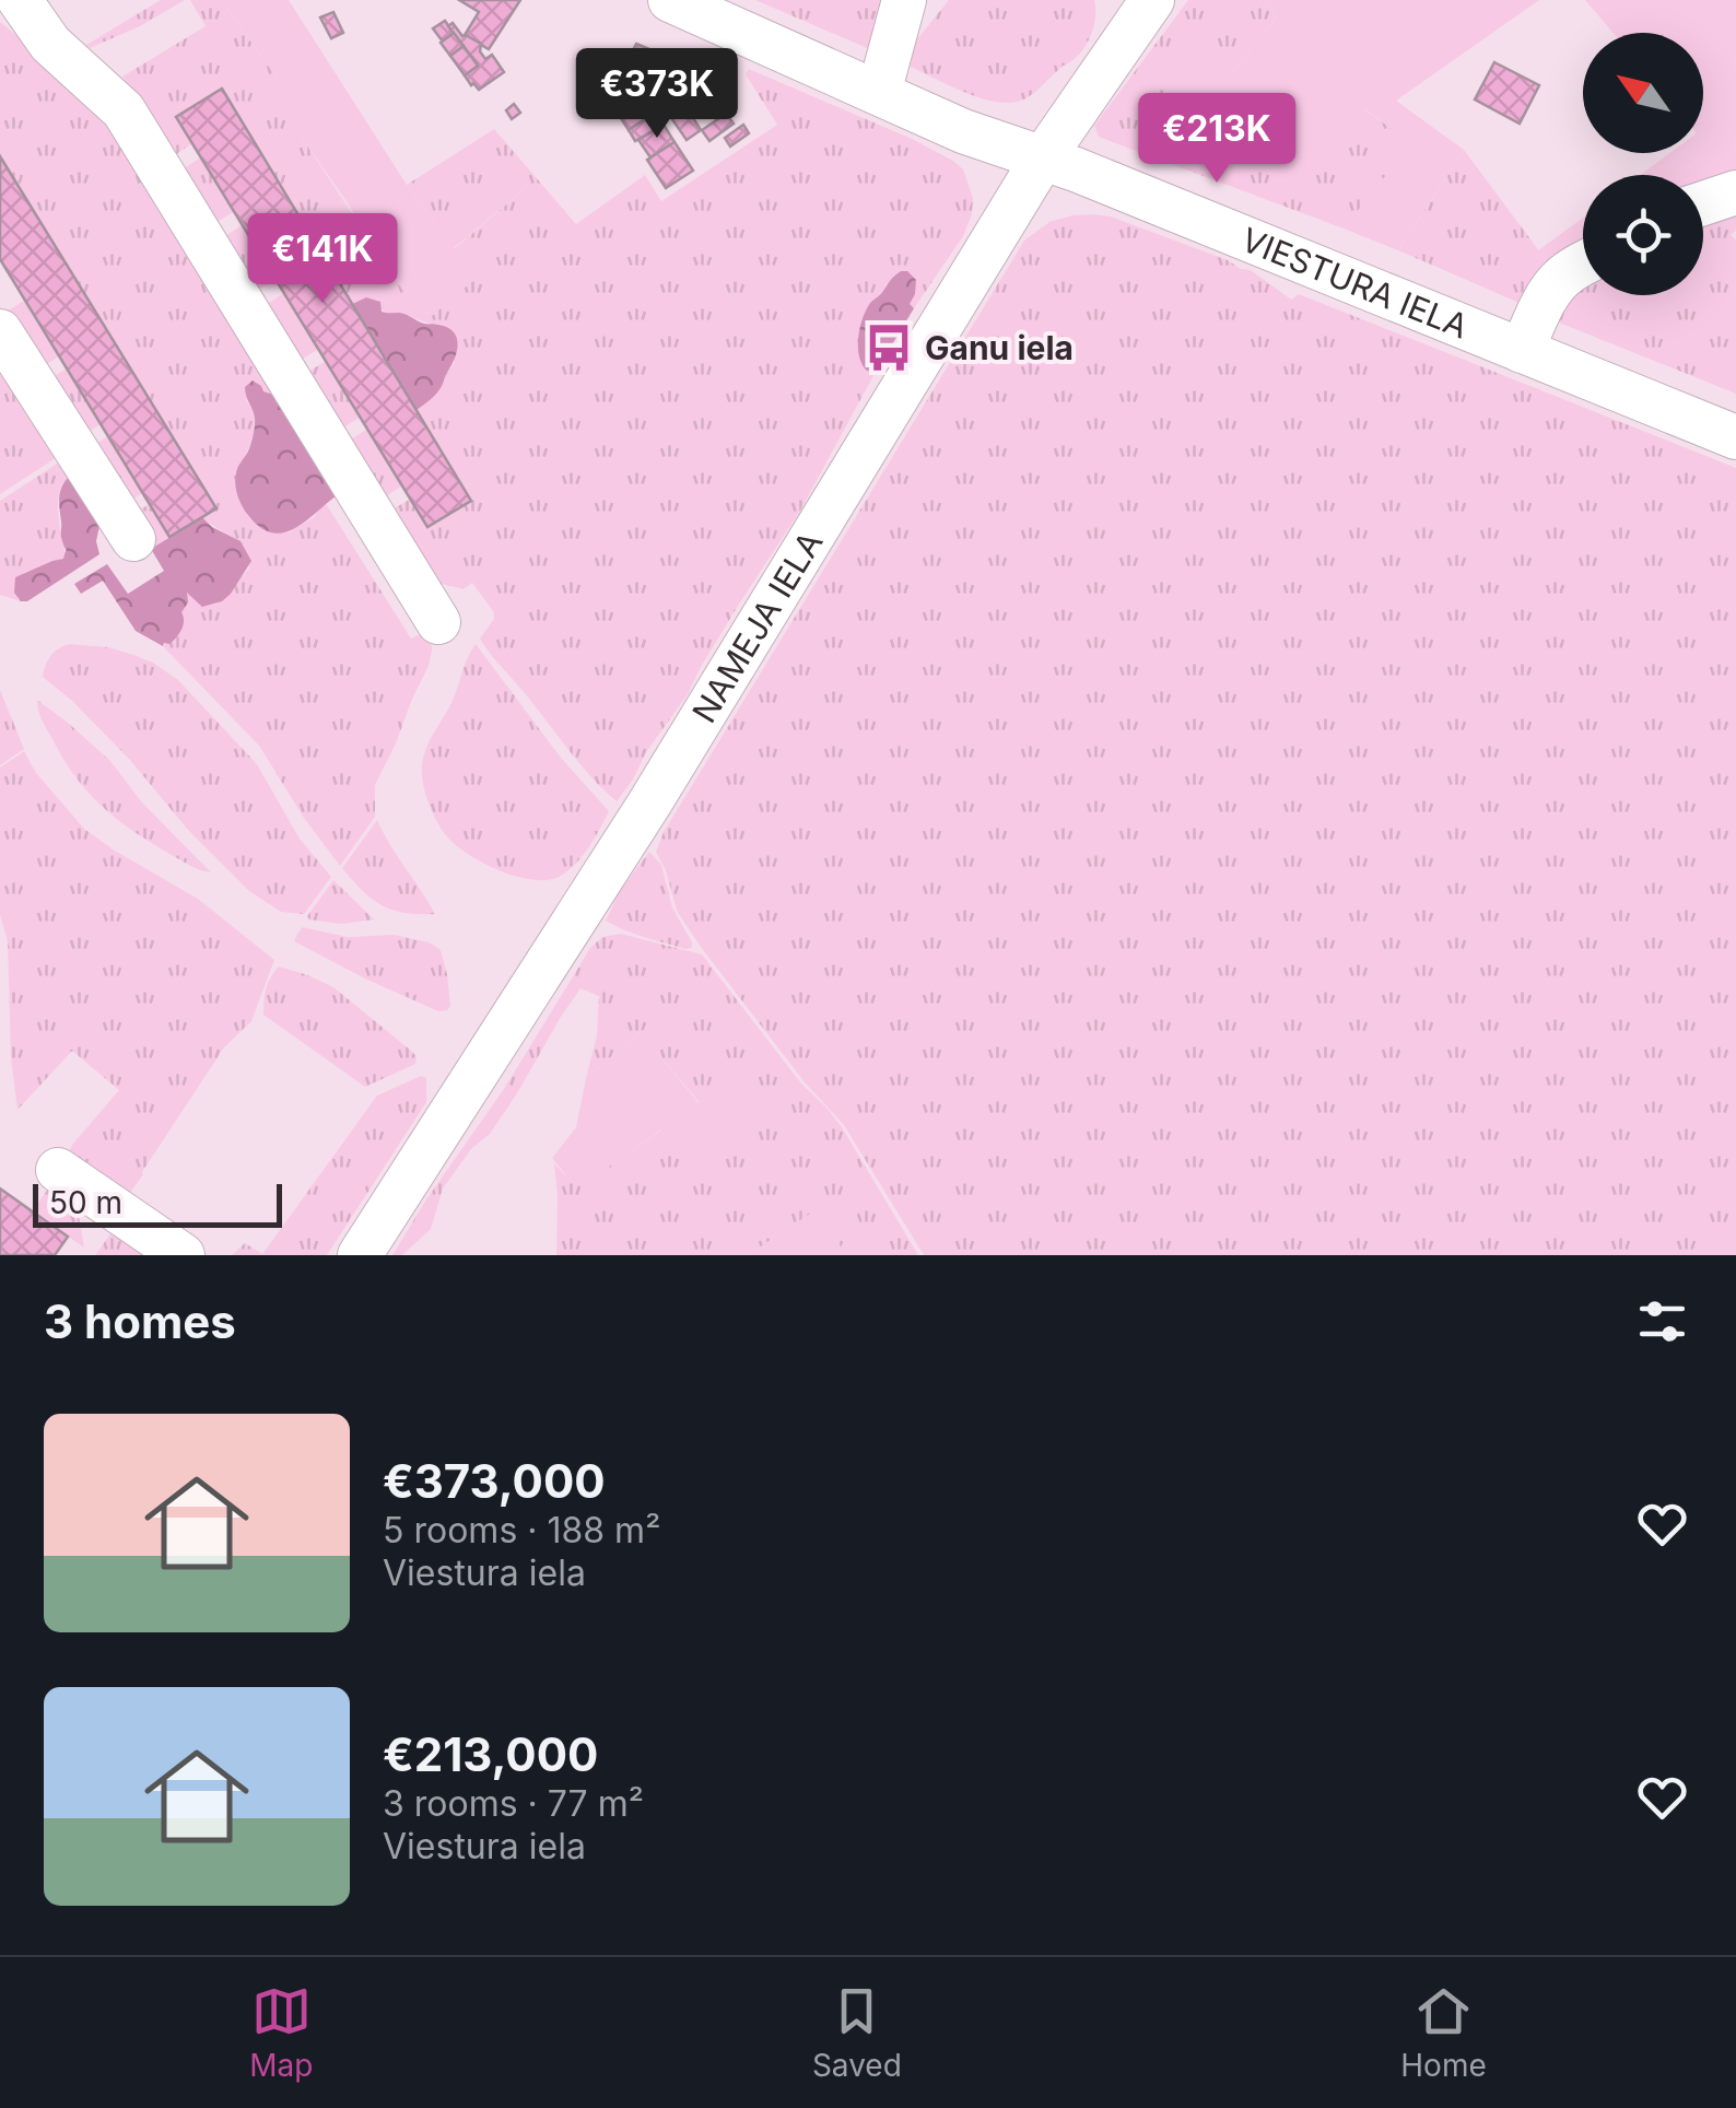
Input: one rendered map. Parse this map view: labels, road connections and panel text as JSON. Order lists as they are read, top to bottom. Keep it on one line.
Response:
{"streets":{"street":["VIESTURA IELA","NAMEJA IELA"]},"crossings":[["VIESTURA IELA","NAMEJA IELA"]],"places":{"bus stop":["Ganu iela"]},"scale_bar":"50 m","north":"top left","page":{"price":["€373K","€213K","€141K"],"scale":"50 m","heading":"3 homes","list":[{"name":"€373,000","note":"5 rooms · 188 m² · Viestura iela"},{"name":"€213,000","note":"3 rooms · 77 m² · Viestura iela"}],"tabs":["Map","Saved","Home"]}}
